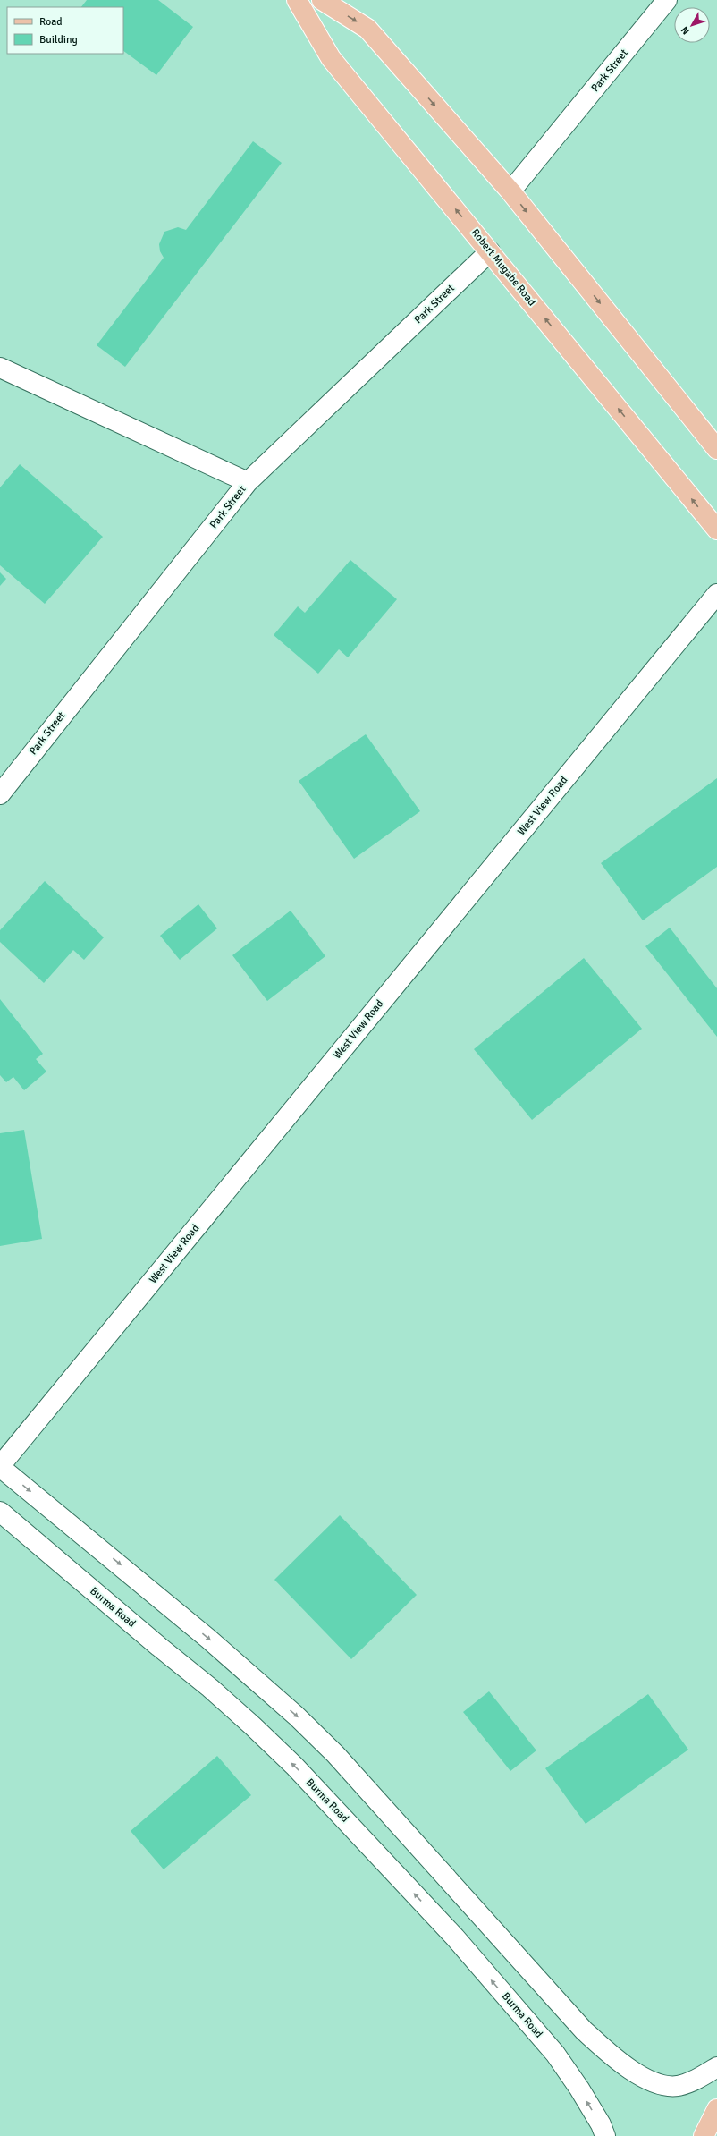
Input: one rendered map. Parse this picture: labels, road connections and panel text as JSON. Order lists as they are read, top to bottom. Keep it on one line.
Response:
{"streets":{"main road":["Robert Mugabe Road"],"street":["Park Street","West View Road","Burma Road"]},"crossings":[["Park Street","Robert Mugabe Road"]],"legend":["Road","Building"],"north":"bottom left"}
